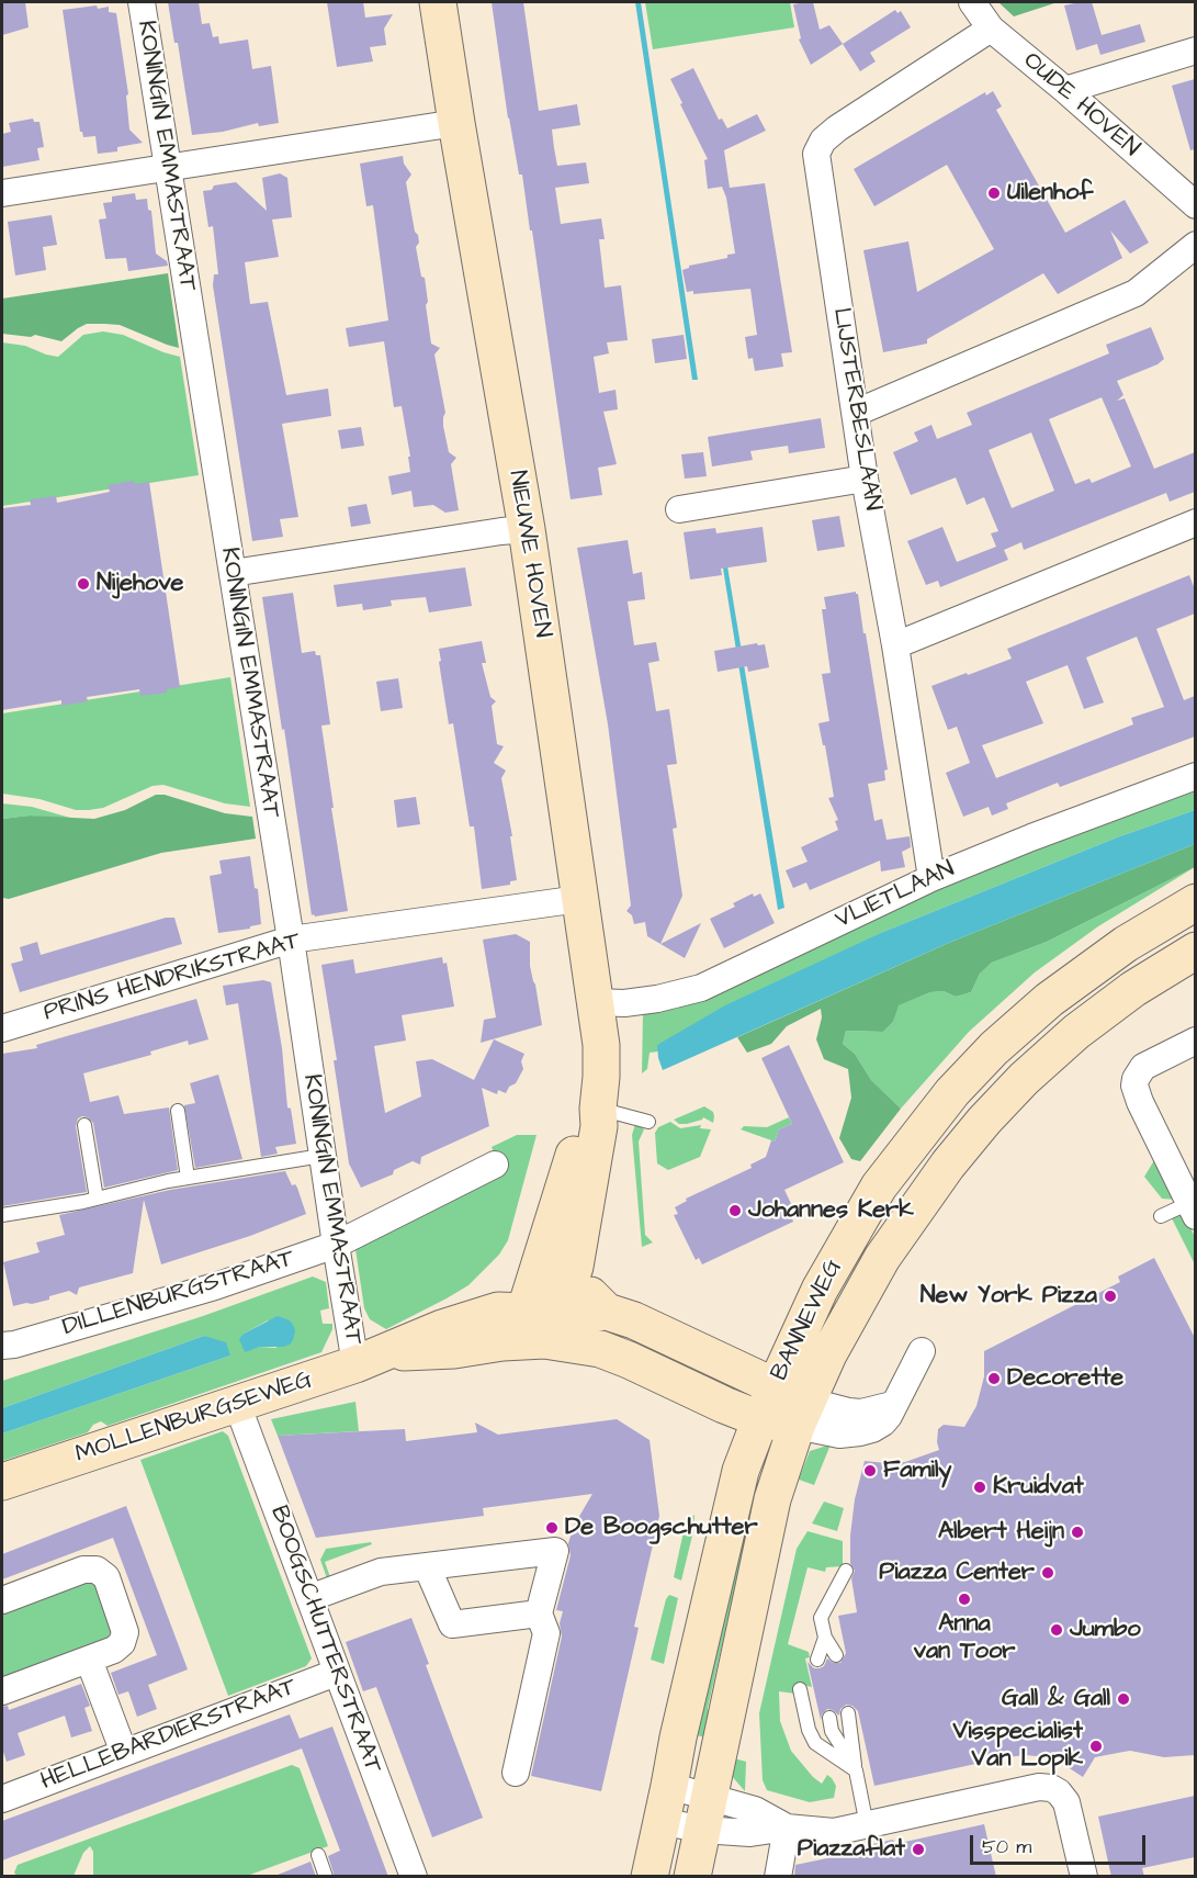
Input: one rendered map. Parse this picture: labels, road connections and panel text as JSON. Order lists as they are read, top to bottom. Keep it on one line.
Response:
{"streets":{"street":["OUDE HOVEN","KONINGIN EMMASTRAAT","LIJSTERBESLAAN","NIEUWE HOVEN","VLIETLAAN","PRINS HENDRIKSTRAAT","DILLENBURGSTRAAT","BANNEWEG","MOLLENBURGSEWEG","BOOGSCHUTTERSTRAAT","HELLEBARDIERSTRAAT"]},"crossings":[["OUDE HOVEN","LIJSTERBESLAAN"],["KONINGIN EMMASTRAAT","PRINS HENDRIKSTRAAT"],["KONINGIN EMMASTRAAT","DILLENBURGSTRAAT"],["KONINGIN EMMASTRAAT","MOLLENBURGSEWEG"],["LIJSTERBESLAAN","VLIETLAAN"],["NIEUWE HOVEN","VLIETLAAN"],["NIEUWE HOVEN","PRINS HENDRIKSTRAAT"],["NIEUWE HOVEN","MOLLENBURGSEWEG"],["BANNEWEG","MOLLENBURGSEWEG"],["MOLLENBURGSEWEG","BOOGSCHUTTERSTRAAT"],["BOOGSCHUTTERSTRAAT","HELLEBARDIERSTRAAT"]],"places":["Uilenhof","Nijehove","Johannes Kerk","New York Pizza","Decorette","Family","Kruidvat","De Boogschutter","Albert Heijn","Piazza Center","Anna van Toor","Jumbo","Gall & Gall","Visspecialist Van Lopik","Piazzaflat"],"scale_bar":"50 m"}
